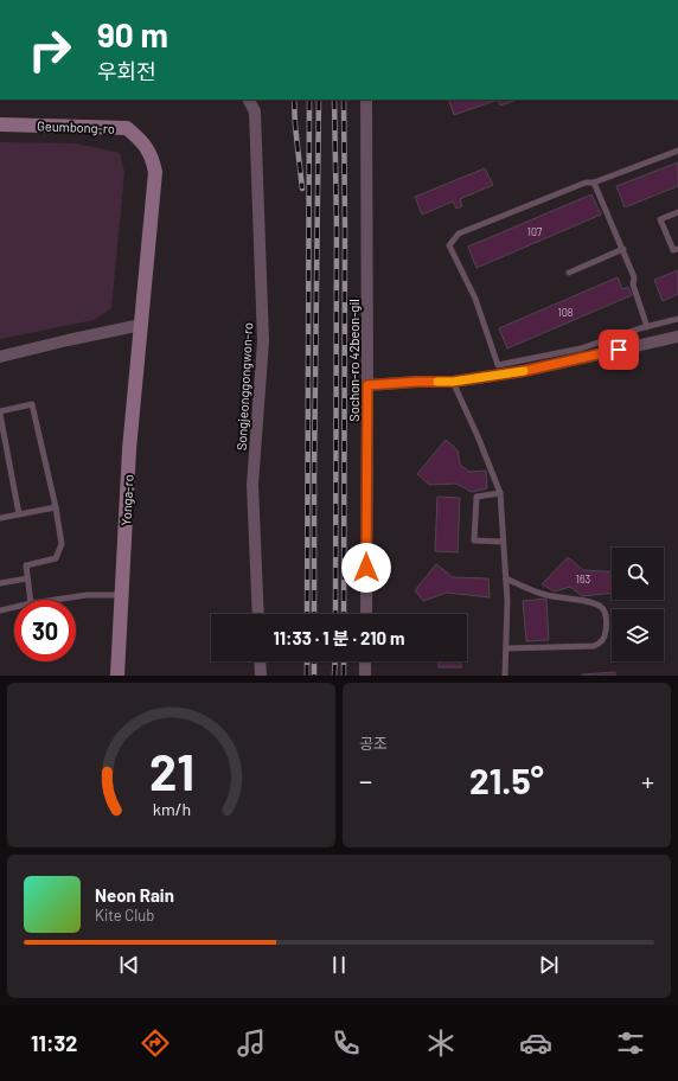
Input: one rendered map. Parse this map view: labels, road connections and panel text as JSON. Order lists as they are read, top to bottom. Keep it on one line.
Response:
{"streets":{"street":["Geumbong-ro","Sochon-ro 42beon-gil","Songjeonggongwon-ro","Yonga-ro"]},"crossings":[["Geumbong-ro","Yonga-ro"]],"house_numbers":["107","108","163"],"page":{"turn":["90 m","우회전"],"limit":"30","trip":"11:33 · 1 분 · 210 m","tile":"공조","heat":["−","21.5°","+"],"song":["Neon Rain","Kite Club"],"tabs":"11:32","gauge":["21","km/h"]}}
